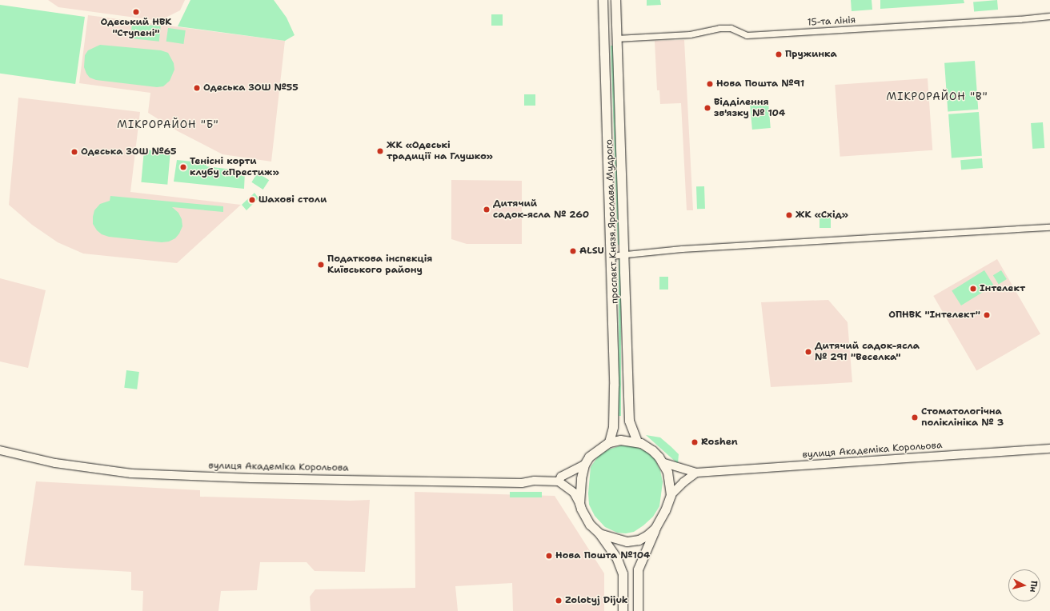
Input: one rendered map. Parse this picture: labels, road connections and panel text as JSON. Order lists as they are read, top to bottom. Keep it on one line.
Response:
{"streets":{"main road":["проспект Князя Ярослава Мудрого","вулиця Академіка Корольова"],"street":["15-та лінія"]},"crossings":[["15-та лінія","проспект Князя Ярослава Мудрого"],["проспект Князя Ярослава Мудрого","вулиця Академіка Корольова"]],"districts":["МІКРОРАЙОН \"В\"","МІКРОРАЙОН \"Б\""],"places":["Одеський НВК \"Ступені\"","Пружинка","Нова Пошта №91","Одеська ЗОШ №55","Відділення зв'язку № 104","ЖК «Одеські традиції на Глушко»","Одеська ЗОШ №65","Тенісні корти клубу «Престиж»","Шахові столи","Дитячий садок-ясла № 260","ЖК «Схід»","ALSU","Податкова інспекція Київського району","Інтелект","ОПНВК \"Інтелект\"","Дитячий садок-ясла № 291 \"Веселка\"","Стоматологічна поліклініка № 3","Roshen","Нова Пошта №104","Zolotyj Dijuk"],"north":"right"}
